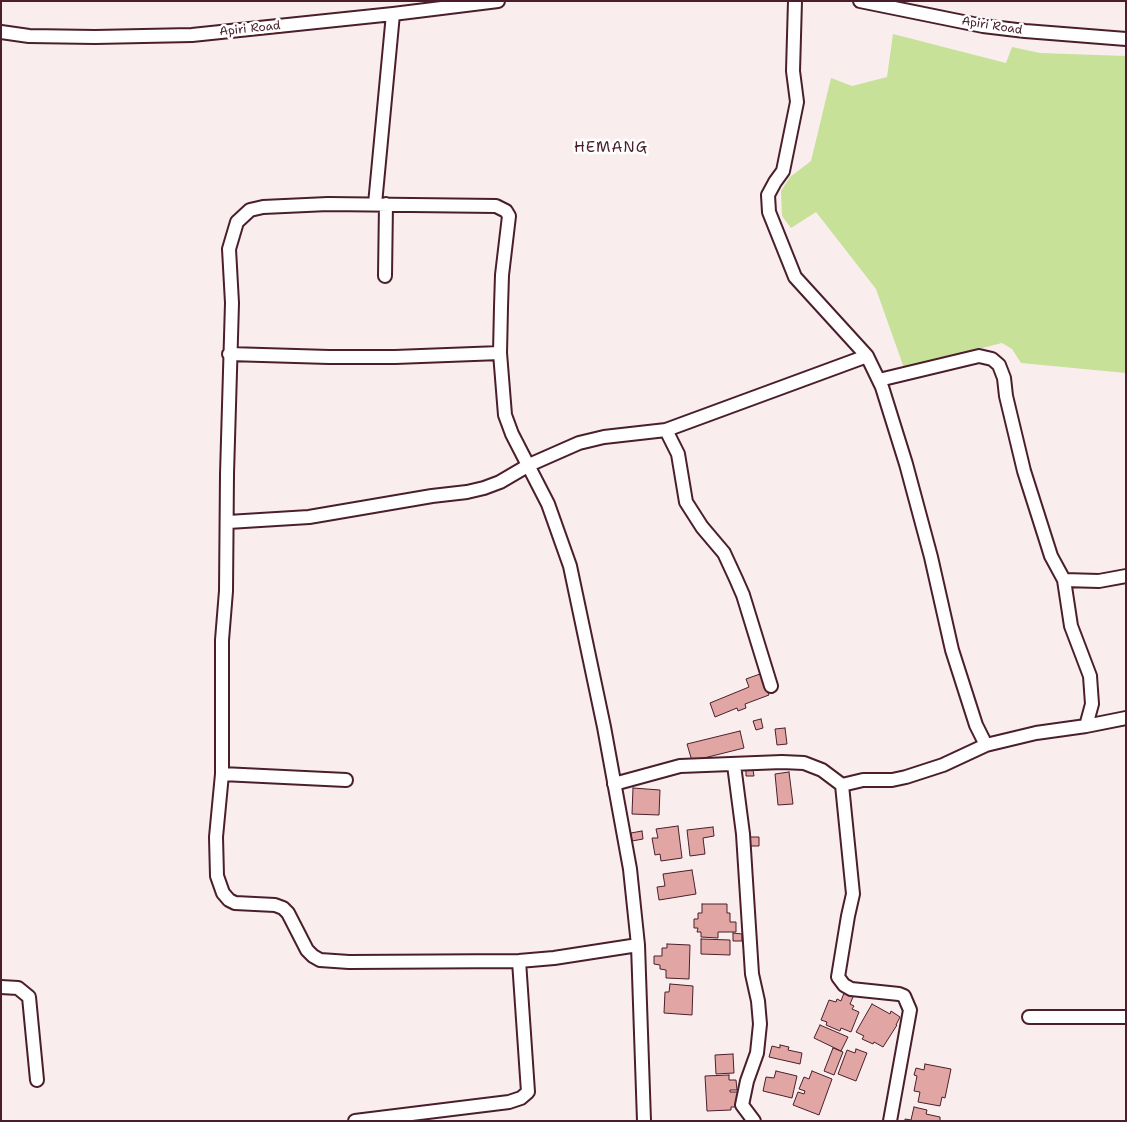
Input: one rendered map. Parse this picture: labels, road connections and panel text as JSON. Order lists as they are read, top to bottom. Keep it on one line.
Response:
{"streets":{"street":["Apiri Road"]},"districts":["HEMANG"]}
